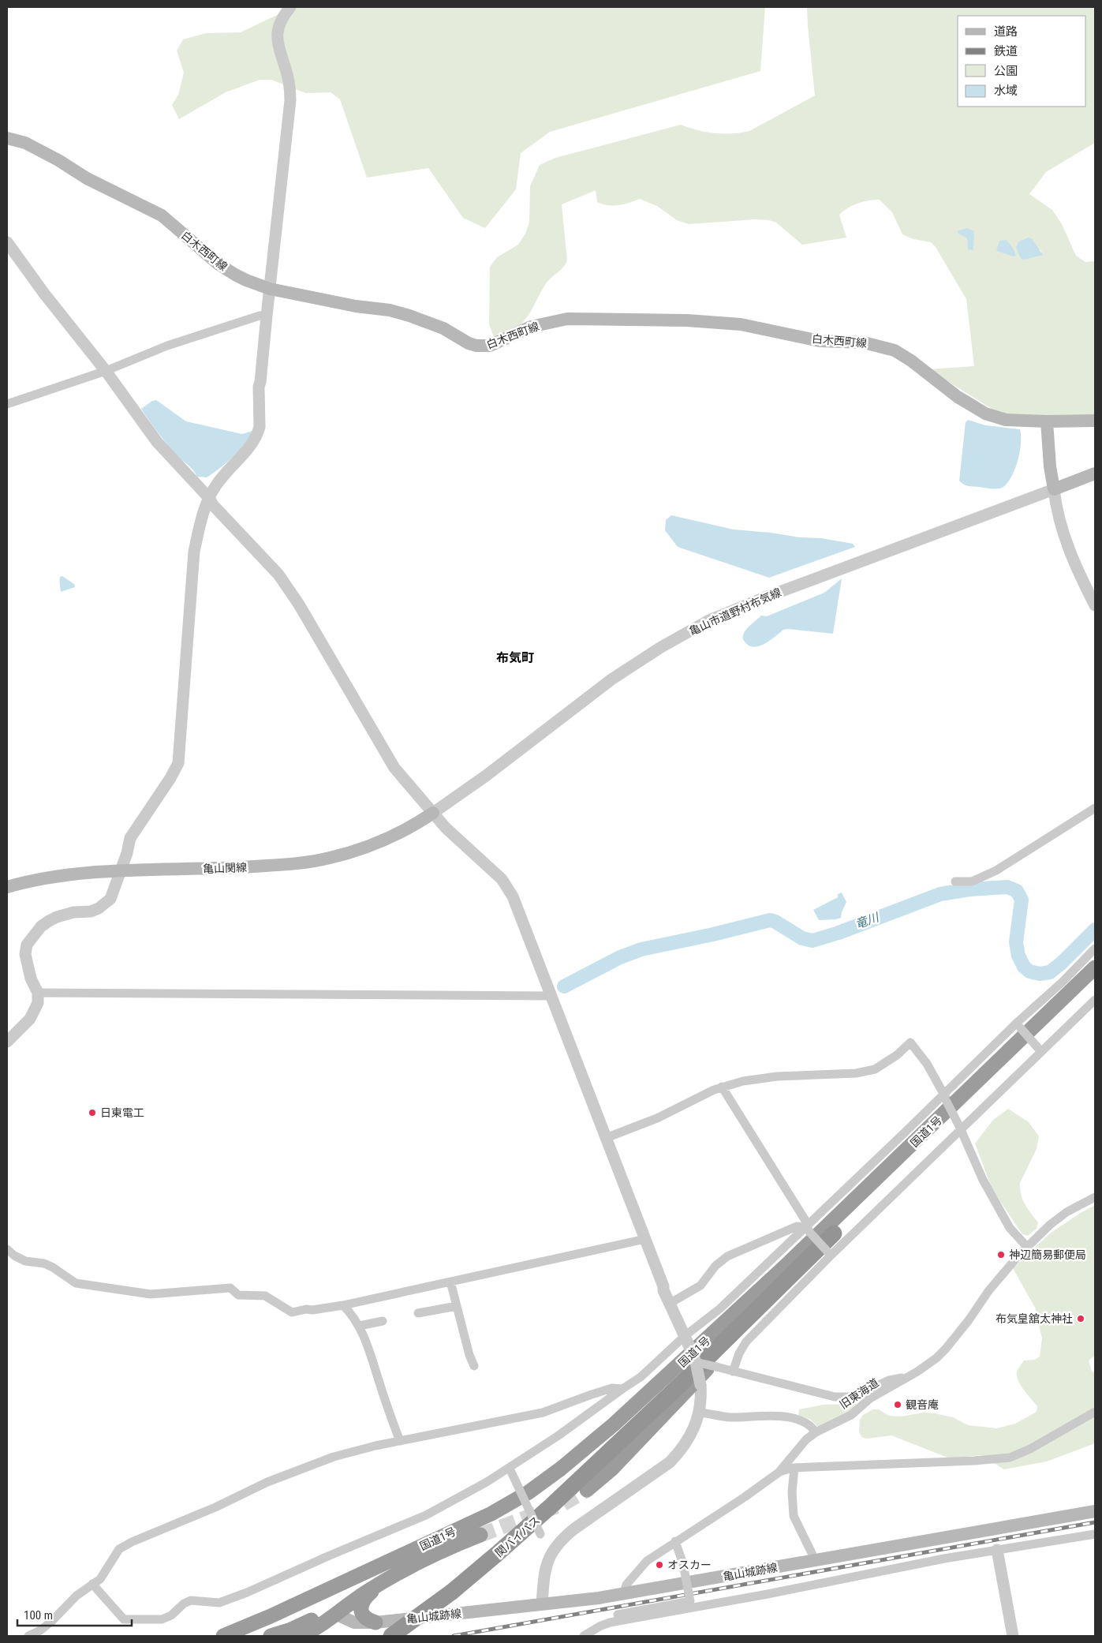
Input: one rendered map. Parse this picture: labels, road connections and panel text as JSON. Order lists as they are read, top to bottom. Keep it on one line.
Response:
{"streets":{"highway":["国道1号","関バイパス"],"main road":["白木西町線","亀山関線","亀山城跡線"],"street":["亀山市道野村布気線","旧東海道"]},"crossings":[["亀山市道野村布気線","亀山関線"],["国道1号","亀山城跡線"],["旧東海道","亀山城跡線"]],"districts":["布気町"],"water":["竜川"],"places":["日東電工","神辺簡易郵便局","布気皇舘太神社","観音庵","オスカー"],"legend":["道路","鉄道","公園","水域"],"scale_bar":"100 m"}
